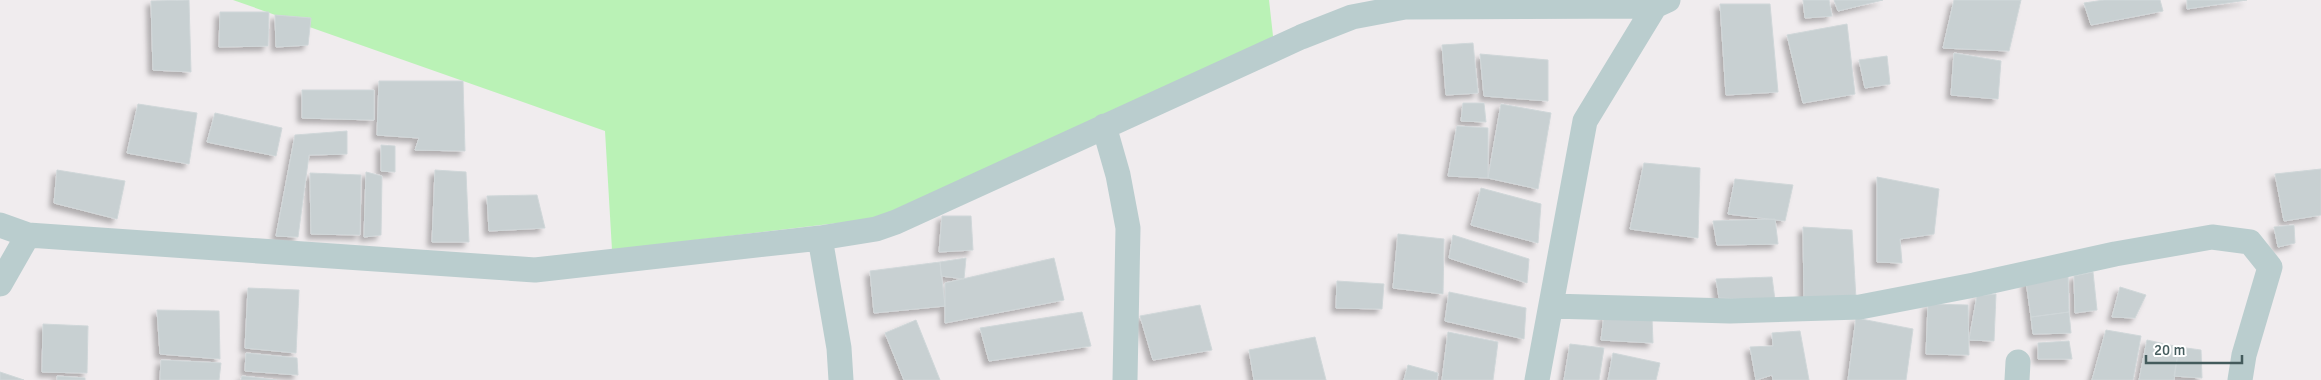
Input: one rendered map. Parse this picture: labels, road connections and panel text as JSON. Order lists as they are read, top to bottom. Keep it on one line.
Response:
{"scale_bar":"20 m"}
